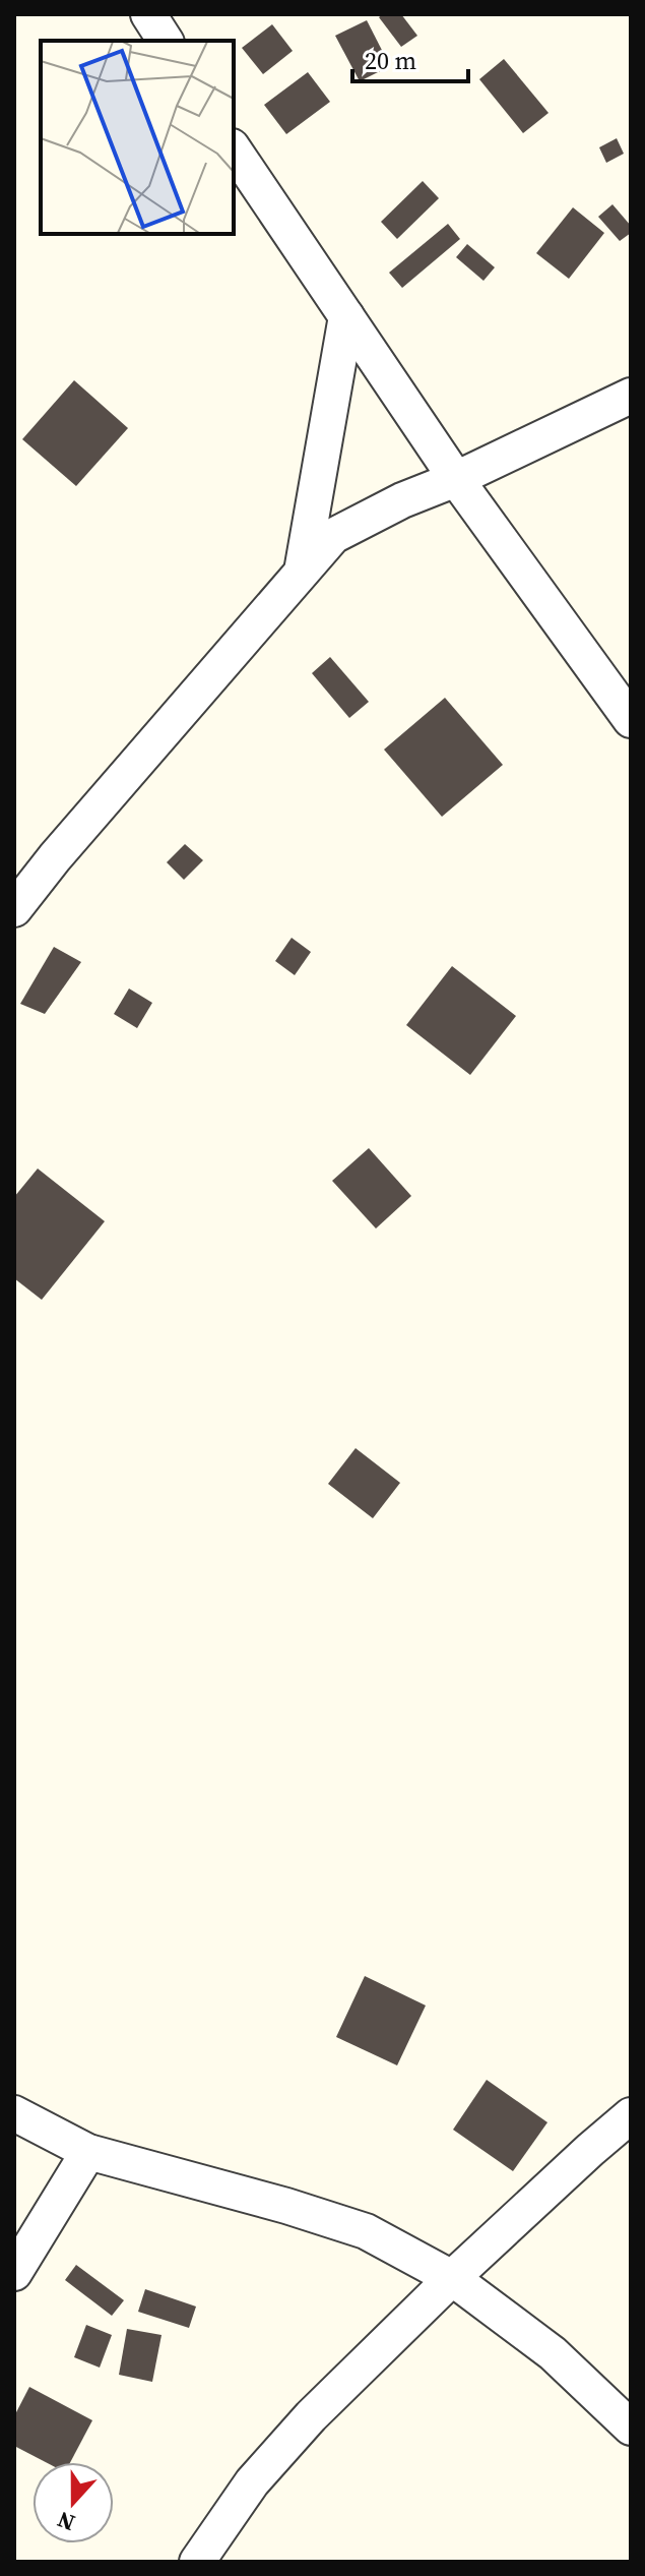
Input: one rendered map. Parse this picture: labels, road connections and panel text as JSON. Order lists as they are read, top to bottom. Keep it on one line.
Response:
{"scale_bar":"20 m","north":"bottom"}
